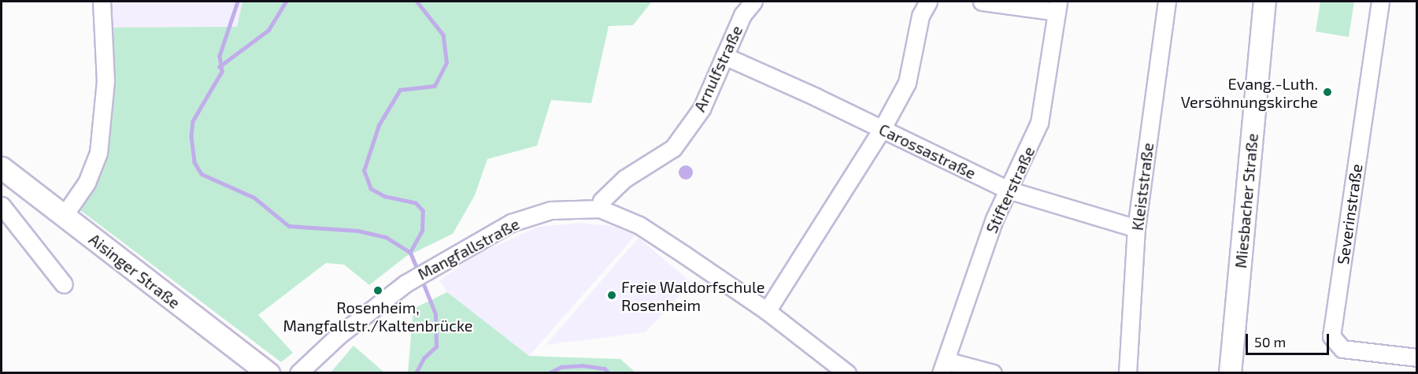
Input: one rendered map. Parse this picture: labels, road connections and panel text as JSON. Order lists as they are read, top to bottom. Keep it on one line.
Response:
{"streets":{"main road":["Miesbacher Straße","Aisinger Straße"],"street":["Arnulfstraße","Carossastraße","Kleiststraße","Stifterstraße","Severinstraße","Mangfallstraße"]},"crossings":[["Arnulfstraße","Carossastraße"],["Arnulfstraße","Mangfallstraße"],["Carossastraße","Kleiststraße"],["Carossastraße","Stifterstraße"]],"places":["Evang.-Luth. Versöhnungskirche","Rosenheim, Mangfallstr./Kaltenbrücke","Freie Waldorfschule Rosenheim"],"scale_bar":"50 m"}
